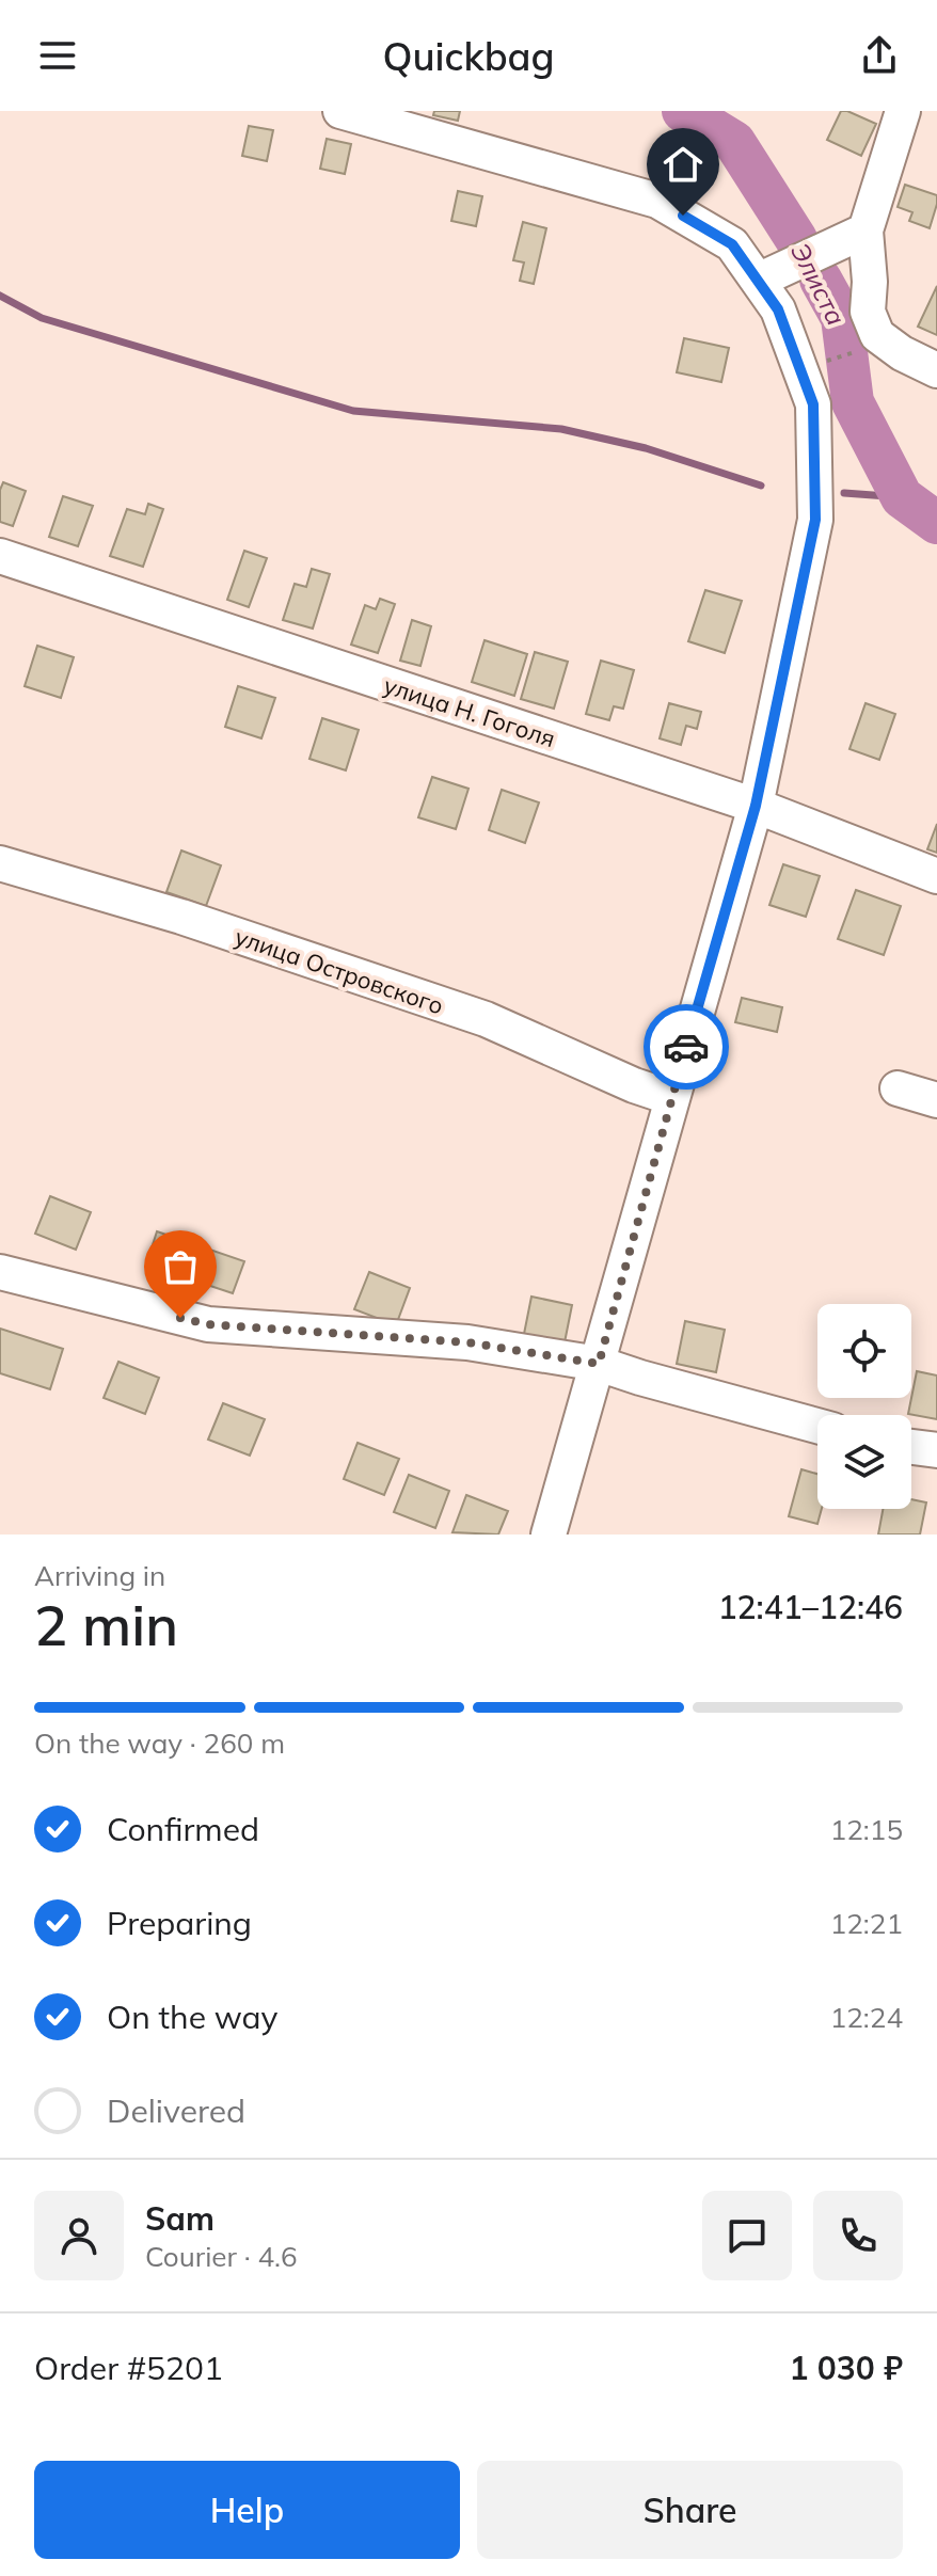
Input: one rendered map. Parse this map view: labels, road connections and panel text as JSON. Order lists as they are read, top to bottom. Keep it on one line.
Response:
{"streets":{"street":["улица Н. Гоголя","улица Островского"]},"water":["Элиста"],"page":{"header":"Quickbag","heading":["2 min","Arriving in","12:41–12:46"],"panel":["Sam","Courier · 4.6","Order #5201","1 030 ₽"],"bar":"On the way · 260 m","list":[["Confirmed","12:15"],["Preparing","12:21"],["On the way","12:24"],"Delivered"],"buttons":["Help","Share"]}}
